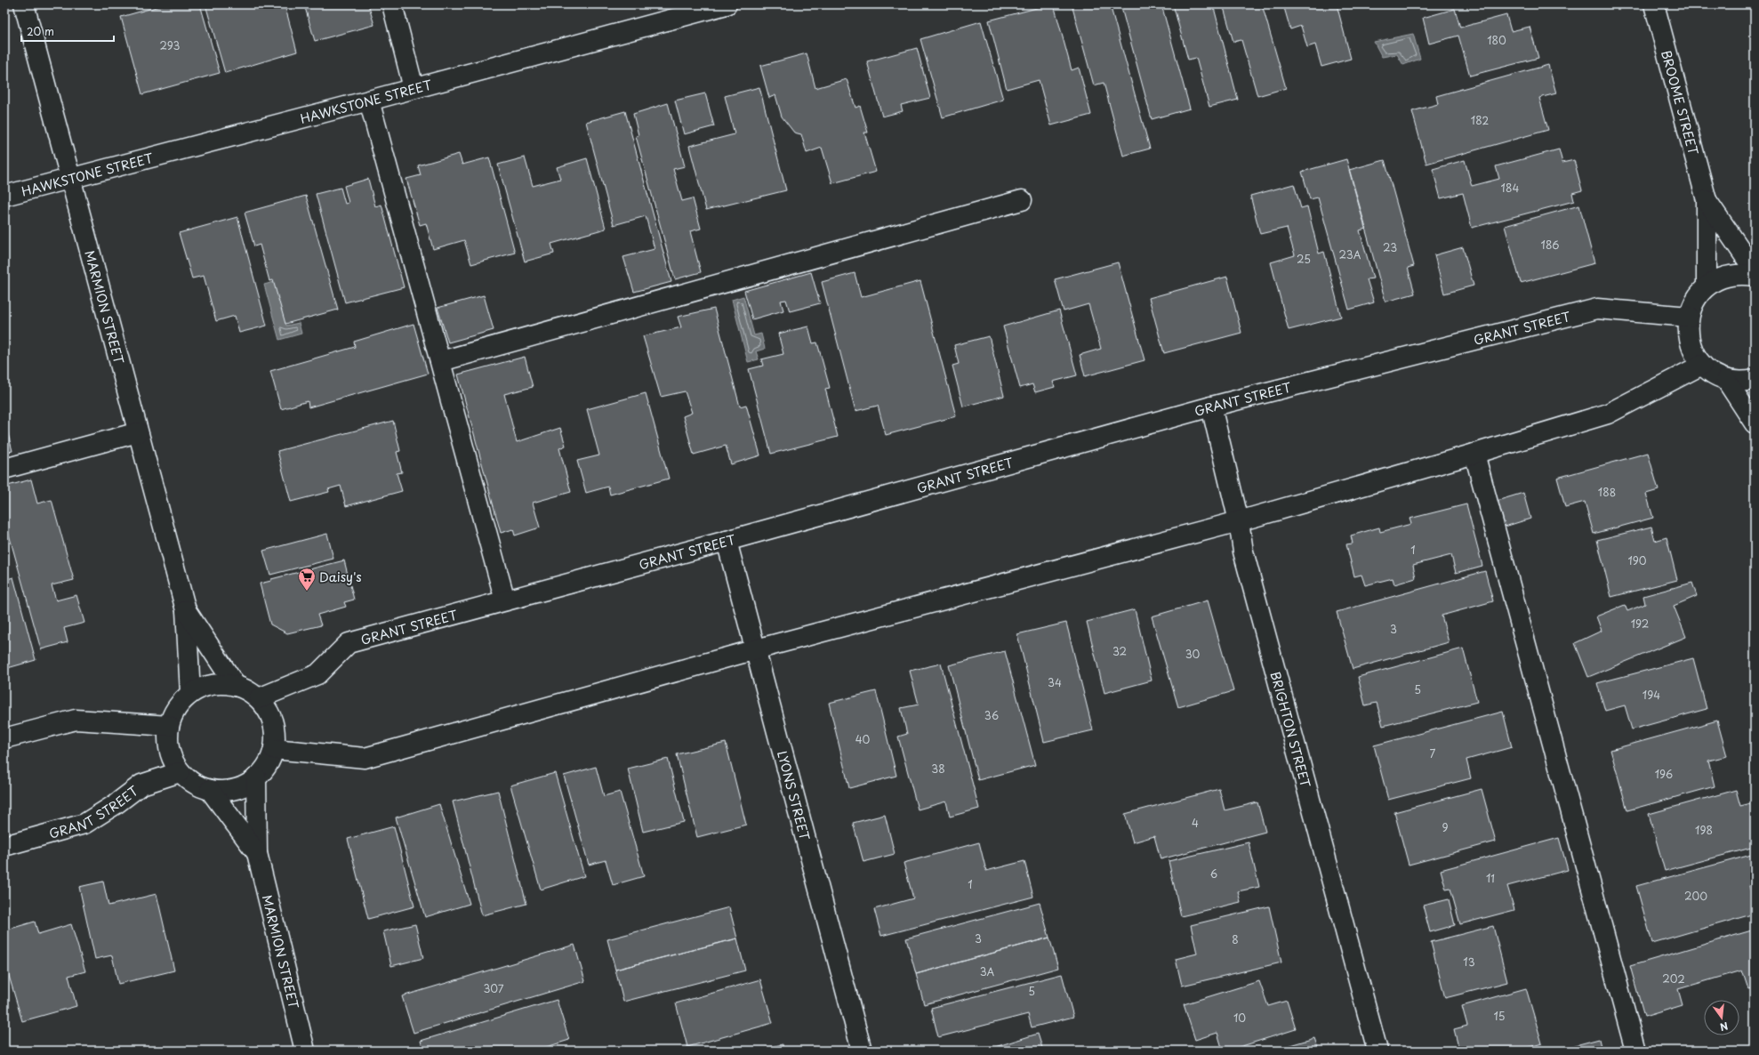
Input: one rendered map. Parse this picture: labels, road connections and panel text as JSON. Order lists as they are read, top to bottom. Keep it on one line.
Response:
{"streets":{"street":["HAWKSTONE STREET","BROOME STREET","MARMION STREET","GRANT STREET","BRIGHTON STREET","LYONS STREET"]},"crossings":[["HAWKSTONE STREET","MARMION STREET"],["MARMION STREET","GRANT STREET"],["GRANT STREET","BRIGHTON STREET"],["GRANT STREET","LYONS STREET"]],"places":{"supermarket":["Daisy's"]},"house_numbers":["180","293","182","184","186","23","23A","25","188","1","190","192","3","32","30","34","5","194","36","40","7","38","196","4","9","198","6","11","1","200","3","8","13","3A","202","307","5","15","10"],"scale_bar":"20 m","north":"bottom"}
